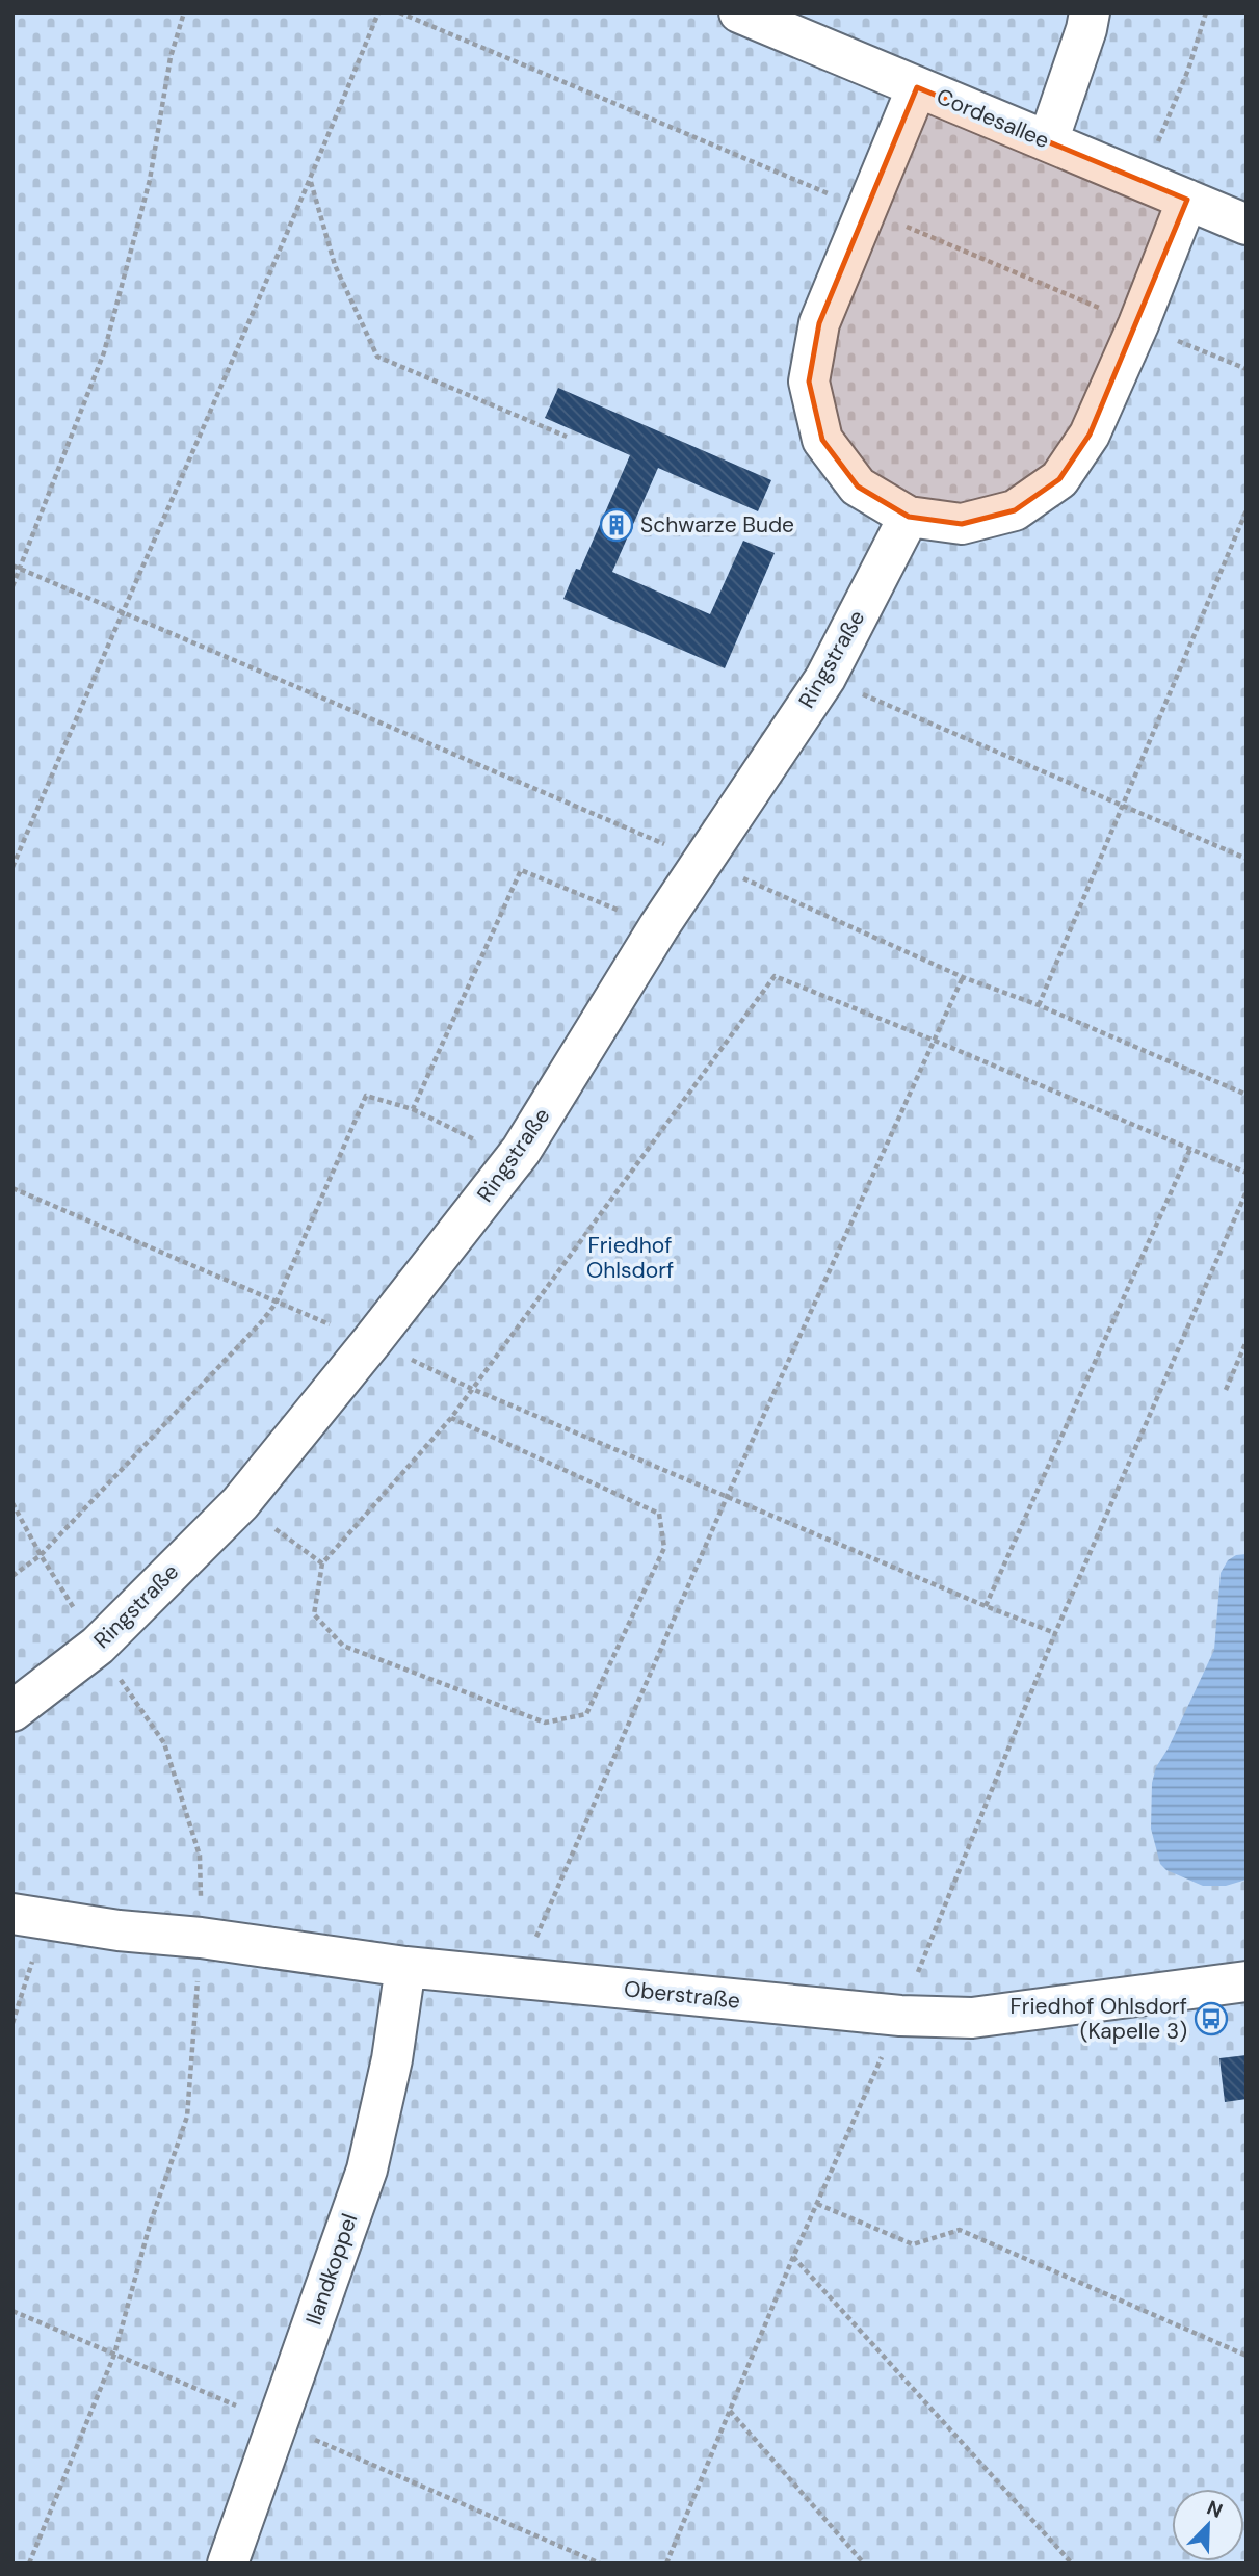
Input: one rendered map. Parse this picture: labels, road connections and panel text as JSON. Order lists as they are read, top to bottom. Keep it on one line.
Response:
{"streets":{"street":["Cordesallee","Ringstraße","Oberstraße","Ilandkoppel"]},"crossings":[["Oberstraße","Ilandkoppel"]],"parks":["Friedhof Ohlsdorf"],"places":{"building":["Schwarze Bude"],"bus stop":["Friedhof Ohlsdorf (Kapelle 3)"]},"north":"top right"}
